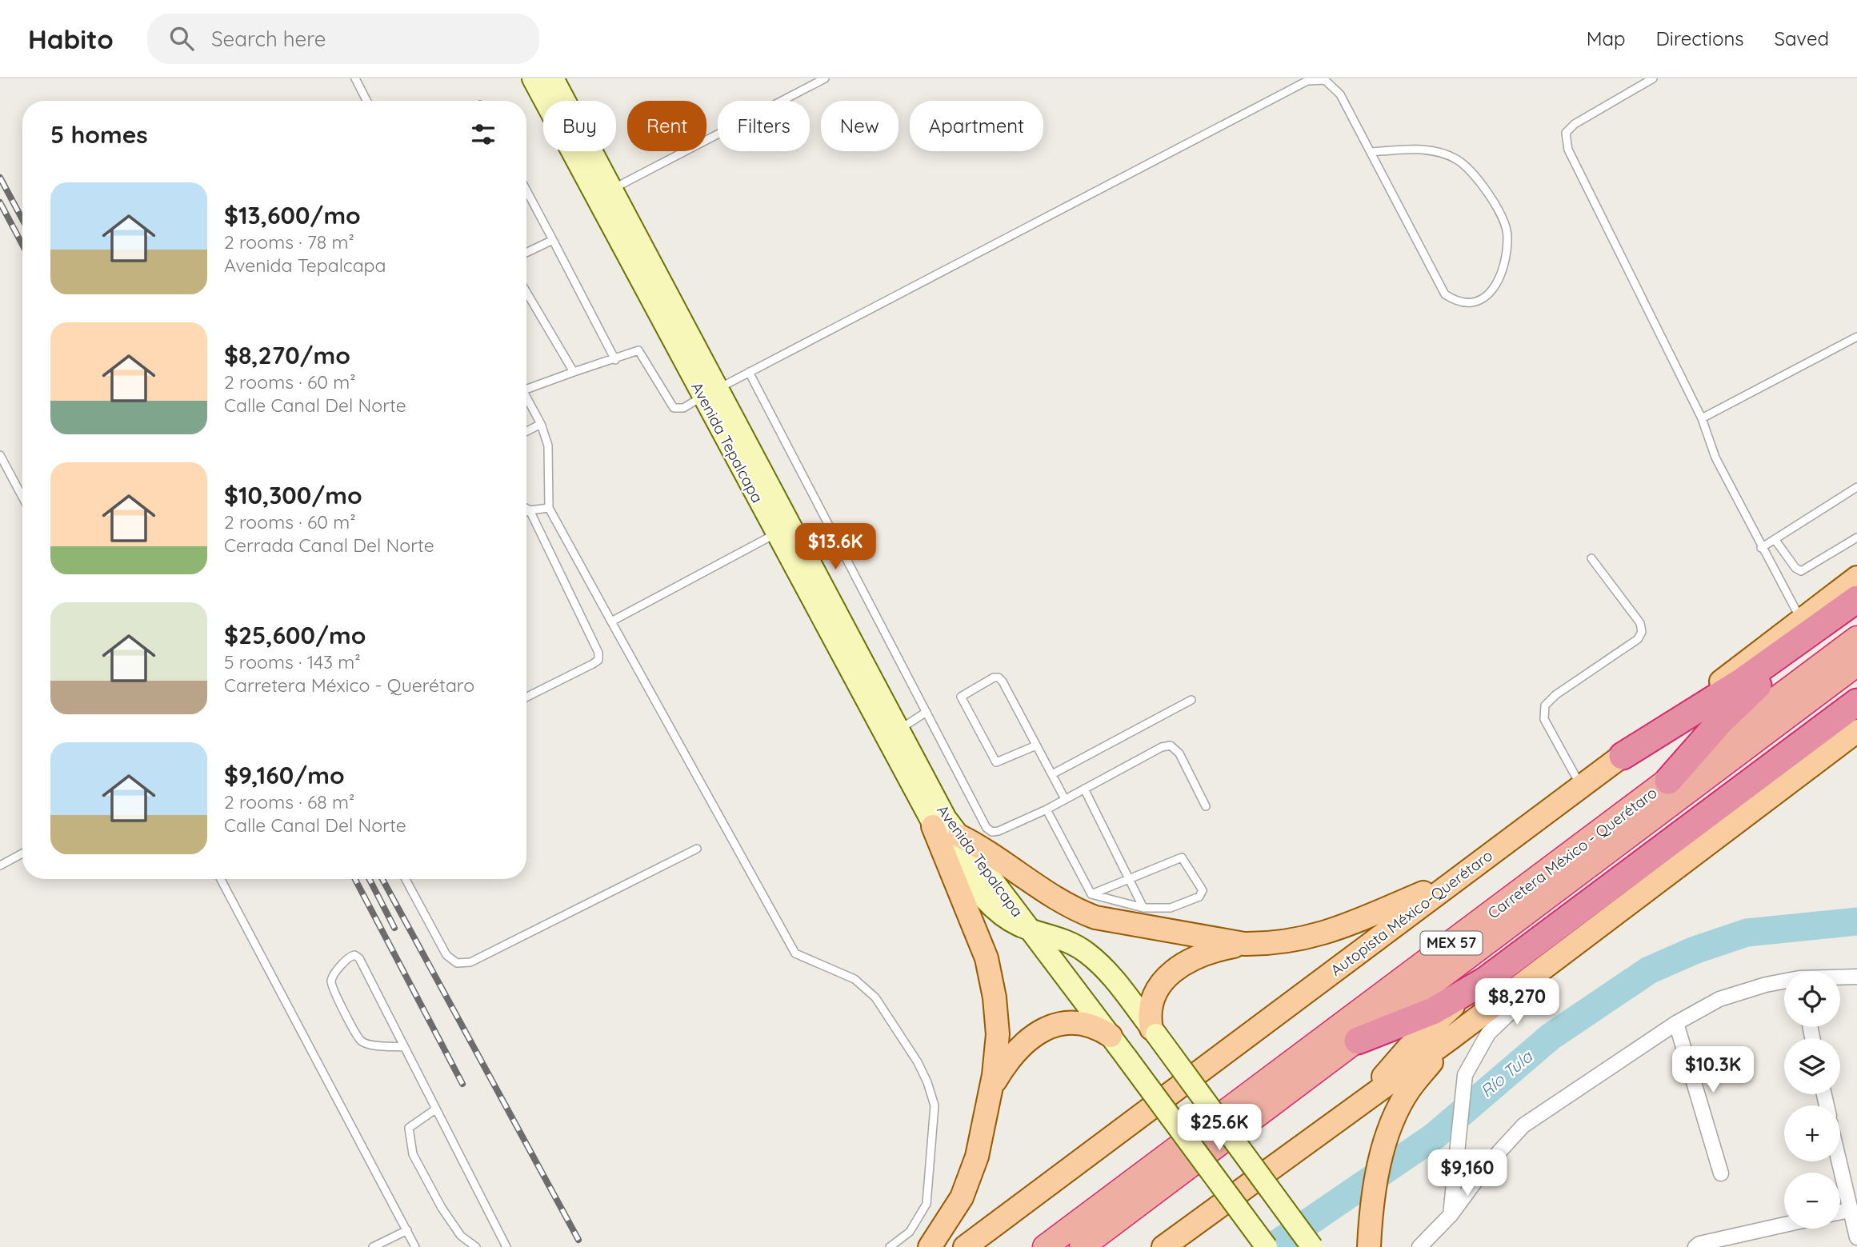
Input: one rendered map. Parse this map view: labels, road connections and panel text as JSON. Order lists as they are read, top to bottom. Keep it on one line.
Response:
{"streets":{"highway":["Carretera México - Querétaro","MEX 57"],"main road":["Avenida Tepalcapa","Autopista México-Querétaro"]},"water":["Río Tula"],"page":{"header":"Habito","search":"Search here","nav":["Map","Directions","Saved"],"chip":["Buy","Rent","Filters","New","Apartment"],"heading":"5 homes","list":[{"name":"$13,600/mo","note":"2 rooms · 78 m² · Avenida Tepalcapa"},{"name":"$8,270/mo","note":"2 rooms · 60 m² · Calle Canal Del Norte"},{"name":"$10,300/mo","note":"2 rooms · 60 m² · Cerrada Canal Del Norte"},{"name":"$25,600/mo","note":"5 rooms · 143 m² · Carretera México - Querétaro"},{"name":"$9,160/mo","note":"2 rooms · 68 m² · Calle Canal Del Norte"}],"price":["$13.6K","$8,270","$10.3K","$25.6K","$9,160"],"map_buttons":["+","−"]}}
